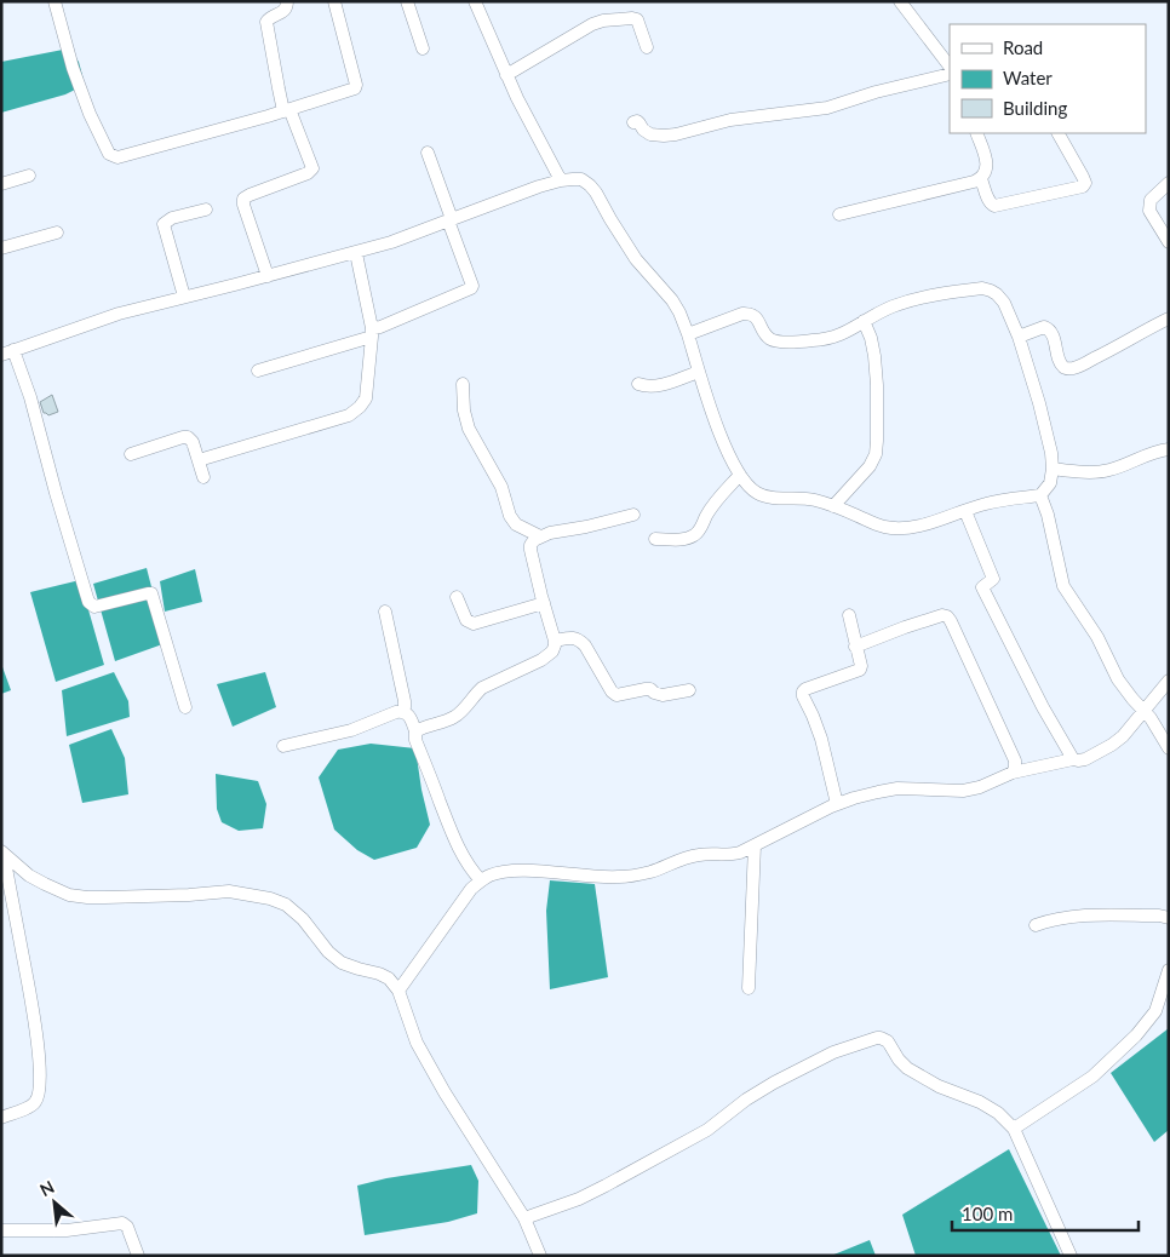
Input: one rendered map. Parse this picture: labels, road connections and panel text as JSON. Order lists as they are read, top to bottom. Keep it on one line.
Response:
{"legend":["Road","Water","Building"],"scale_bar":"100 m","north":"top left"}
